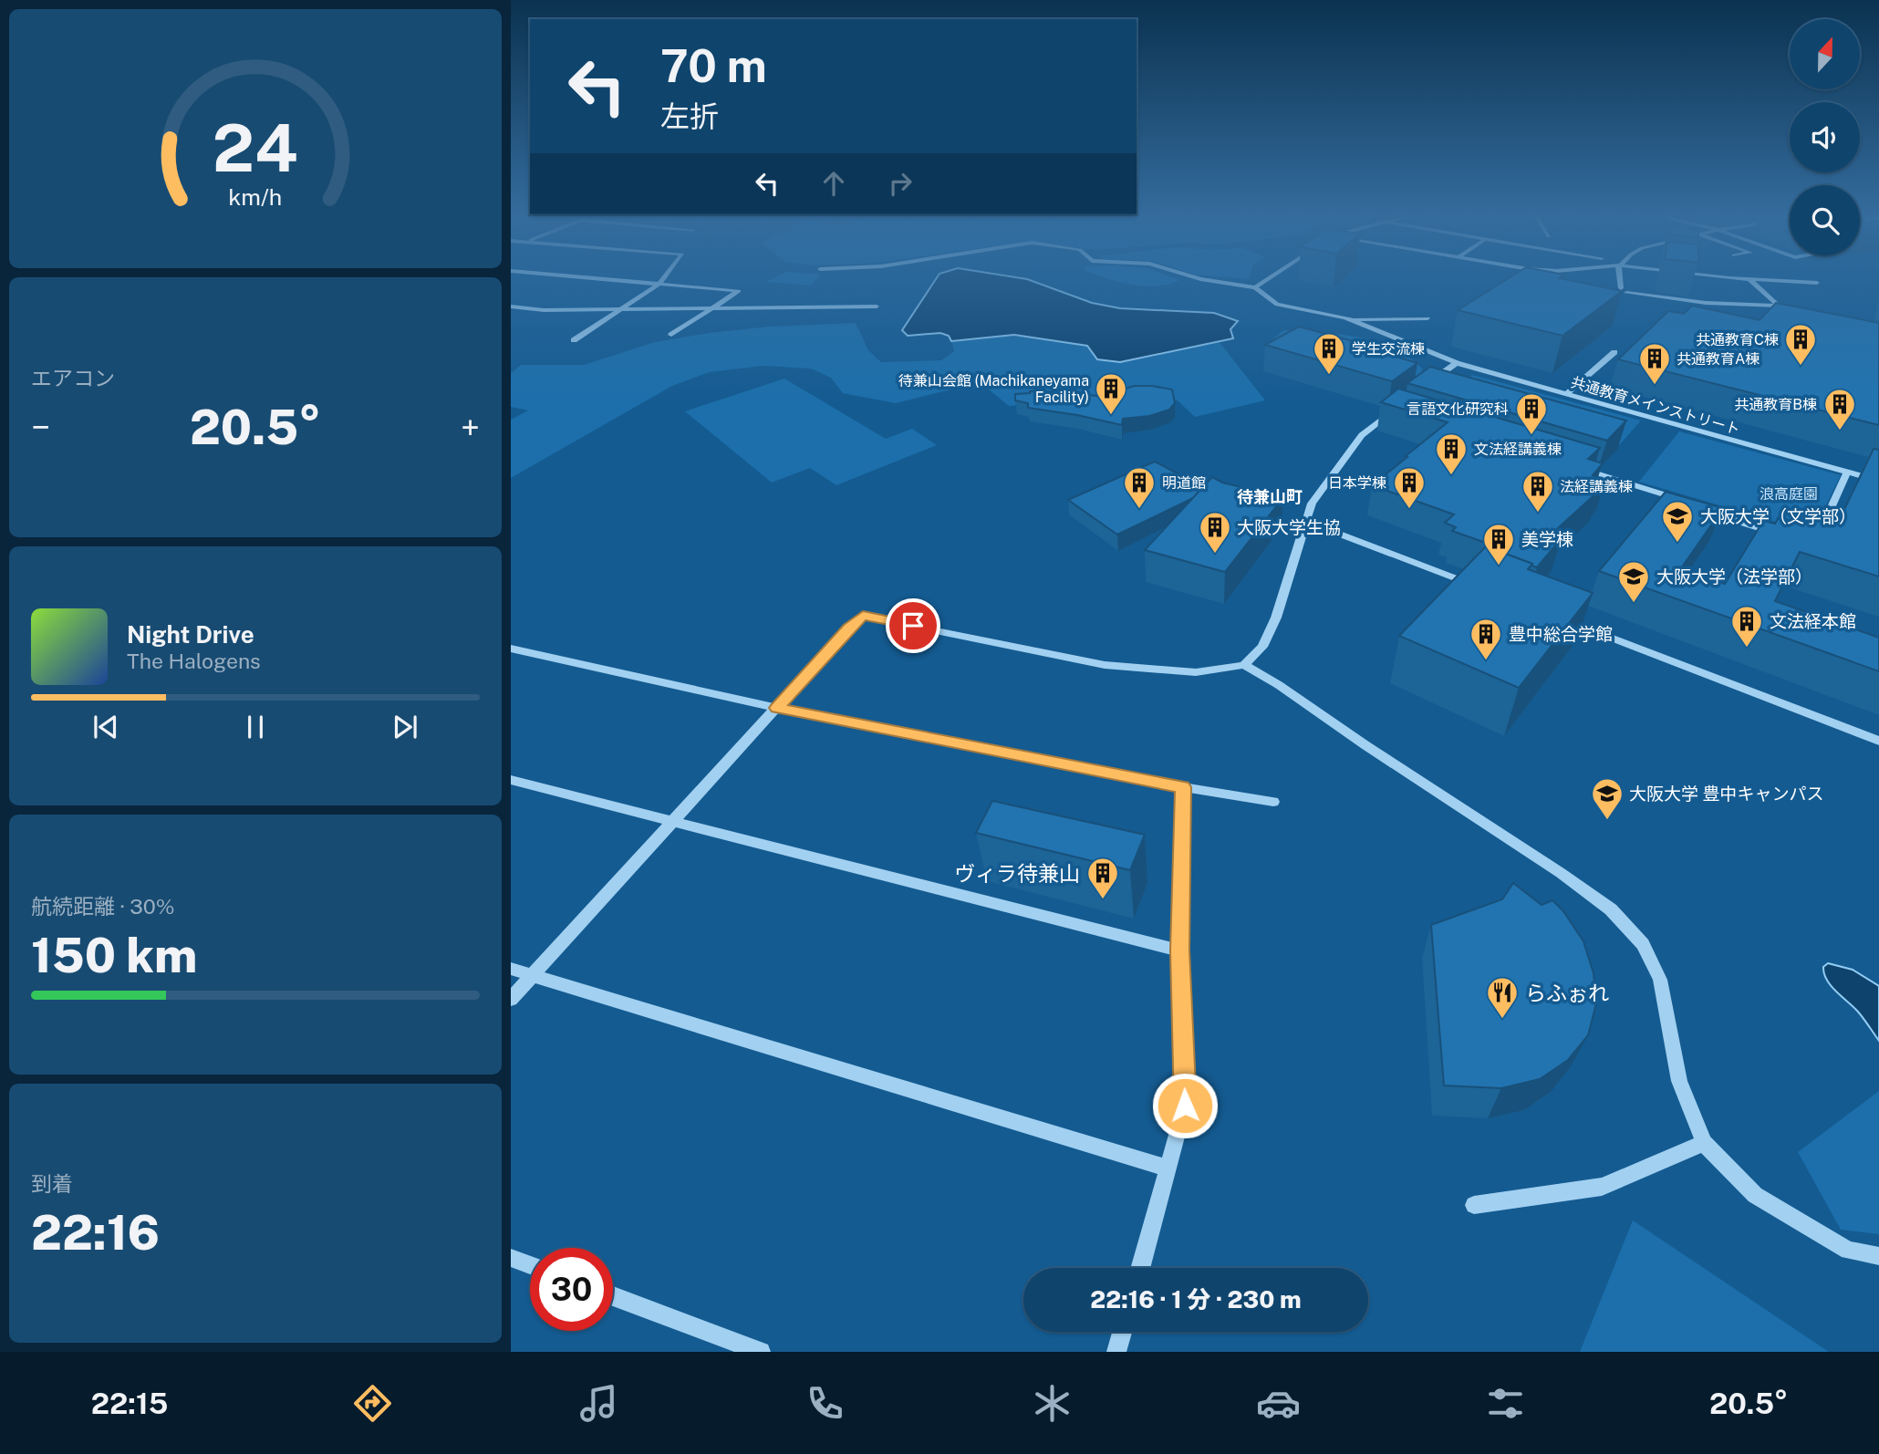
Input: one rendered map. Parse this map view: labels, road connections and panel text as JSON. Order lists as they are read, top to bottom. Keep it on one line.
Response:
{"streets":{"street":["共通教育メインストリート"]},"districts":["待兼山町"],"parks":["浪高庭園"],"places":{"building":["共通教育C棟","学生交流棟","共通教育A棟","待兼山会館 (Machikaneyama Facility)","共通教育B棟","言語文化研究科","文法経講義棟","明道館","日本学棟","法経講義棟","大阪大学生協","美学棟","文法経本館","豊中総合学館","ヴィラ待兼山"],"school or university":["大阪大学（文学部）","大阪大学（法学部）","大阪大学 豊中キャンパス"],"restaurant":["らふぉれ"]},"north":"top","page":{"turn":["70 m","左折"],"tile":["エアコン",["航続距離 · 30%","150 km"],["到着","22:16"]],"heat":["−","20.5°","+"],"song":["Night Drive","The Halogens"],"limit":"30","trip":"22:16 · 1 分 · 230 m","tabs":["22:15","20.5°"],"gauge":["24","km/h"]}}
